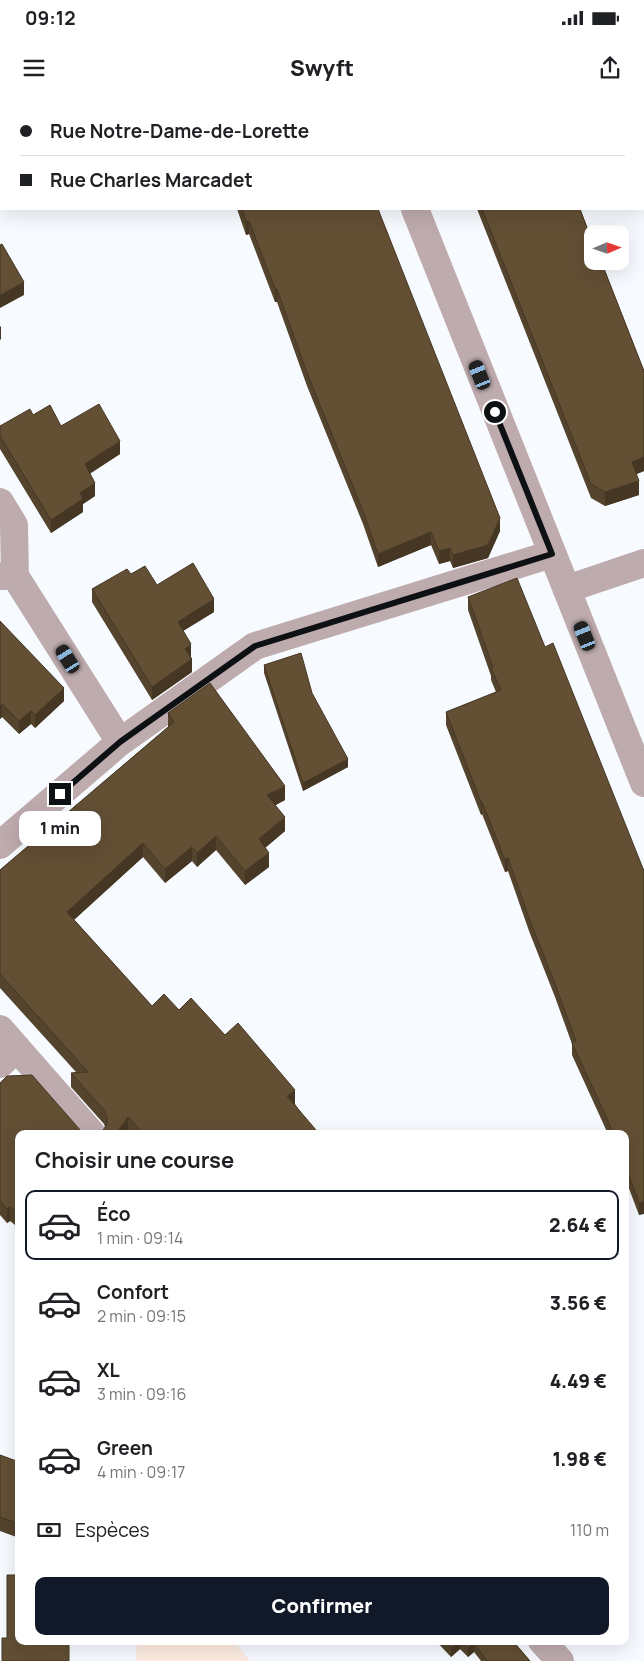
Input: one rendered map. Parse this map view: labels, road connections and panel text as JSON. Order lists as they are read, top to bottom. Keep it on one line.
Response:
{"north":"right","page":{"status":"09:12","header":"Swyft","banner":["Rue Notre-Dame-de-Lorette","Rue Charles Marcadet"],"bubble":"1 min","heading":"Choisir une course","list":[{"name":"Éco","note":"1 min · 09:14","value":"2.64 €"},{"name":"Confort","note":"2 min · 09:15","value":"3.56 €"},{"name":"XL","note":"3 min · 09:16","value":"4.49 €"},{"name":"Green","note":"4 min · 09:17","value":"1.98 €"}],"pay":["Espèces","110 m"],"buttons":"Confirmer"}}
